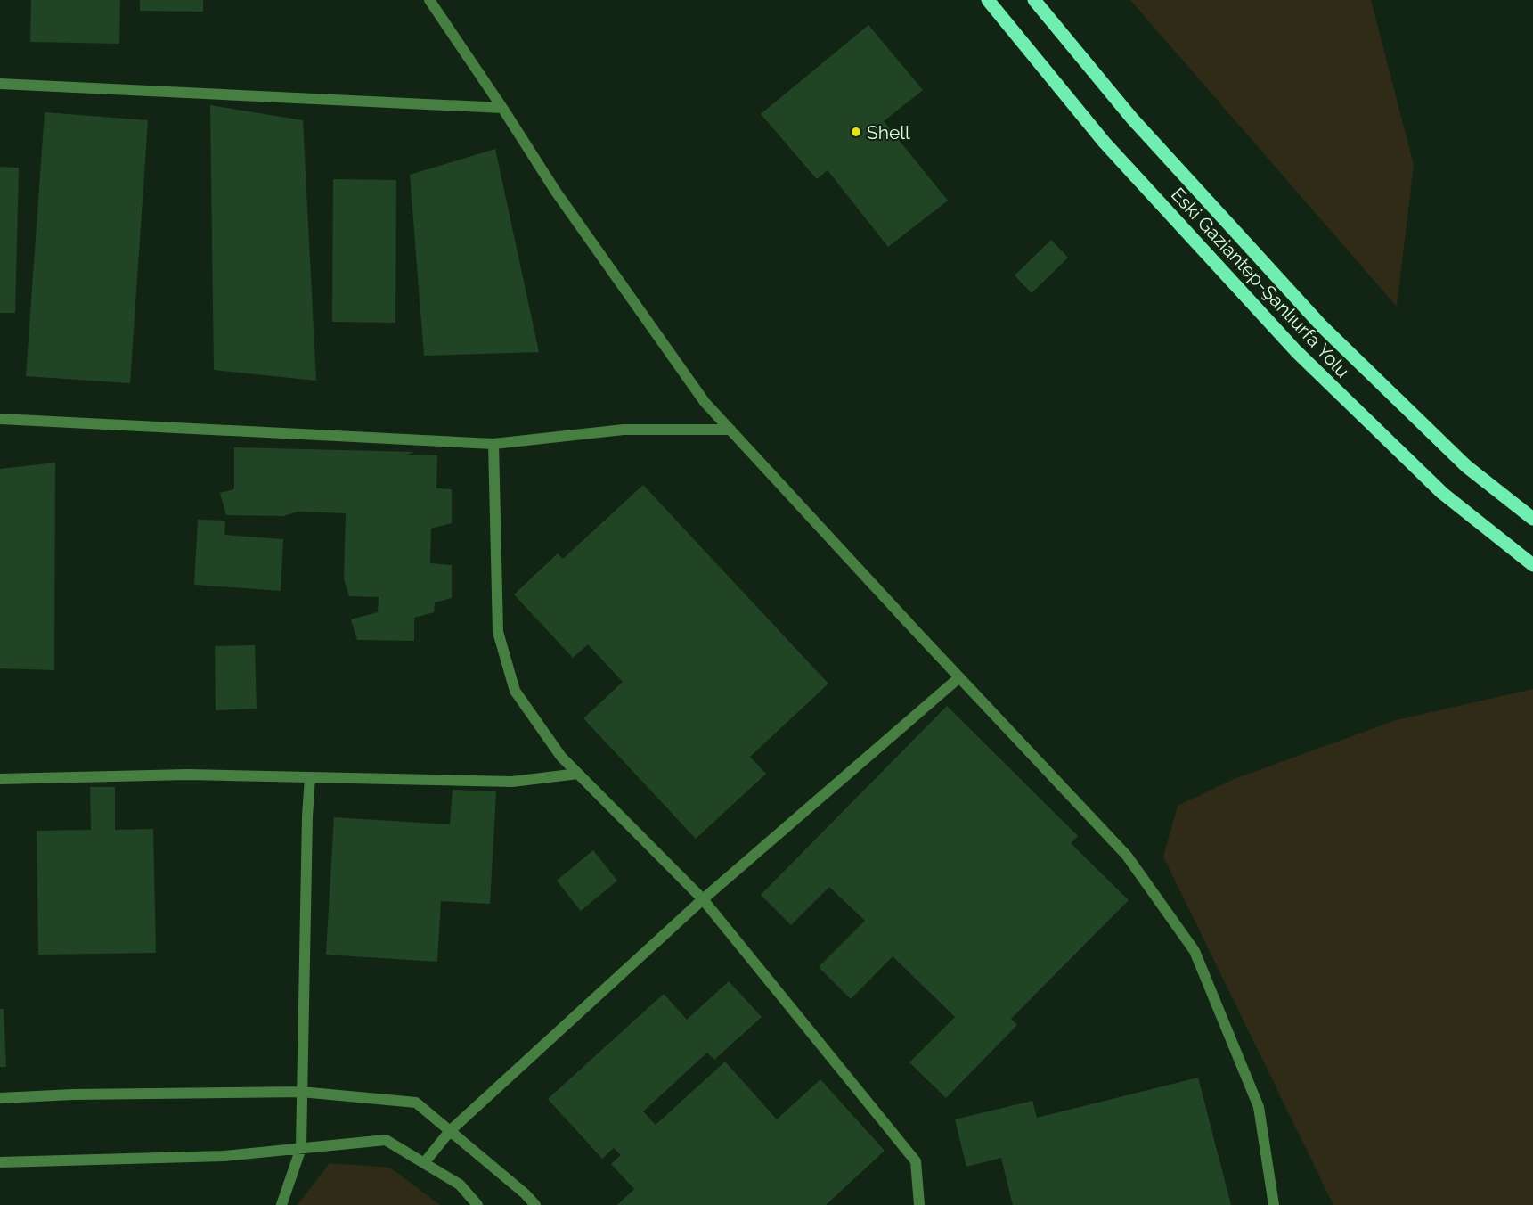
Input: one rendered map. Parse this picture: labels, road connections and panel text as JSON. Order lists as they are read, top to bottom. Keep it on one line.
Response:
{"streets":{"main road":["Eski Gaziantep-Şanlıurfa Yolu"]},"places":["Shell"]}
